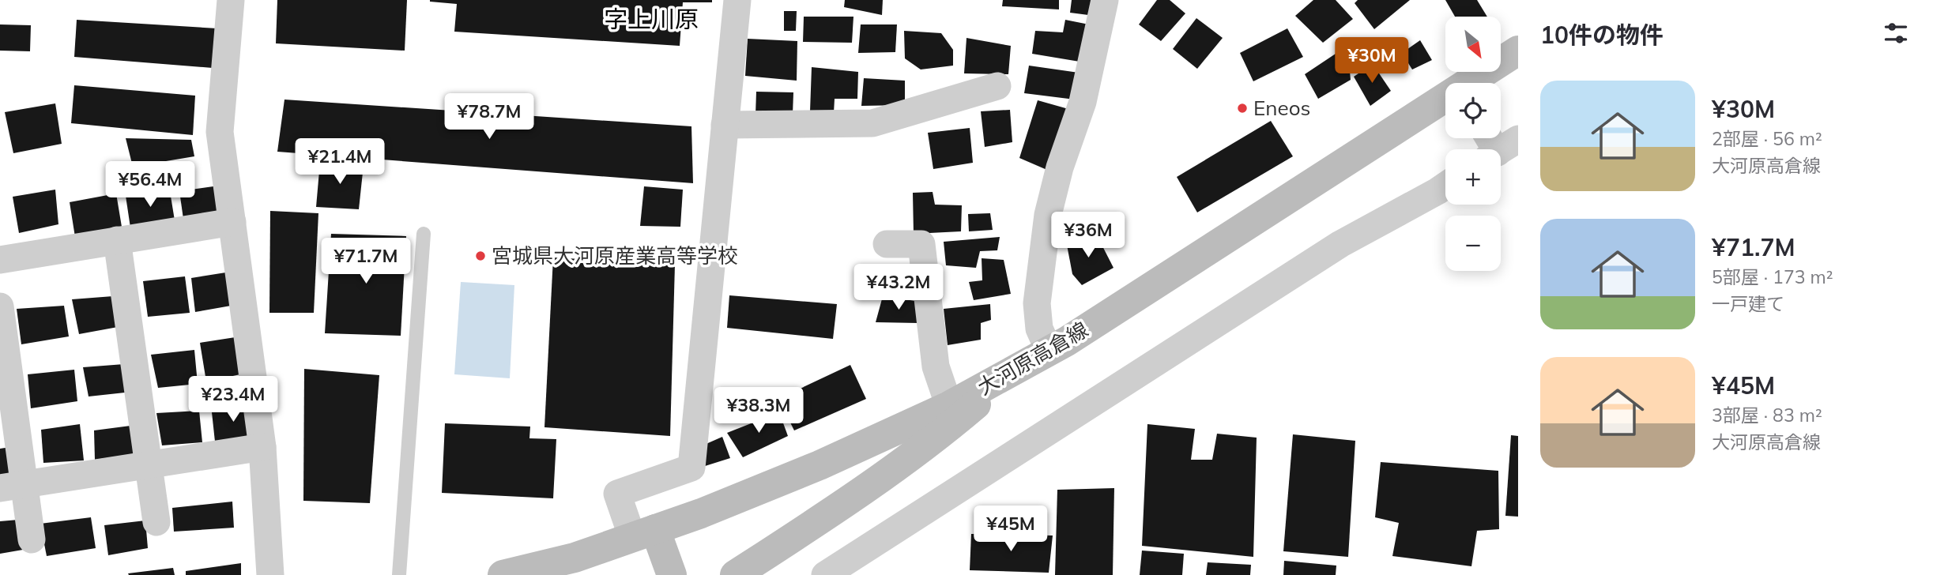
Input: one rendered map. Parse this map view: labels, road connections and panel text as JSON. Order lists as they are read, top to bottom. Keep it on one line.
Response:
{"streets":{"main road":["大河原高倉線"]},"districts":["字上川原"],"places":["Eneos","宮城県大河原産業高等学校"],"north":"bottom right","page":{"heading":"10件の物件","map_buttons":["+","−"],"price":["¥30M","¥78.7M","¥21.4M","¥56.4M","¥36M","¥71.7M","¥43.2M","¥23.4M","¥38.3M","¥45M"],"list":[{"name":"¥30M","note":"2部屋 · 56 m² · 大河原高倉線"},{"name":"¥71.7M","note":"5部屋 · 173 m² · 一戸建て"},{"name":"¥45M","note":"3部屋 · 83 m² · 大河原高倉線"}]}}
